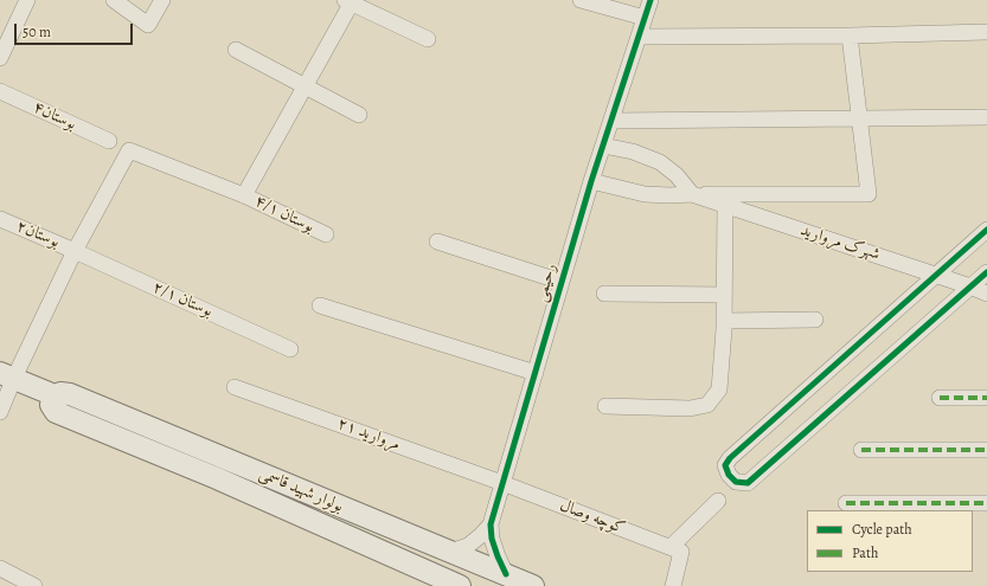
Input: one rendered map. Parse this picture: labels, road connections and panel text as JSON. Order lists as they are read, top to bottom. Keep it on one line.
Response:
{"streets":{"main road":["بولوار شهید قاسمی"],"street":["بوستان۴","بوستان ۴/۱","بوستان۲","شهرک مروارید","رحیمی","بوستان ۲/۱","مروارید ۲۱","کوچه وصال"]},"crossings":[["بوستان ۴/۱","بوستان۲"],["بوستان ۴/۱","بوستان ۲/۱"],["بوستان۲","بوستان ۲/۱"],["شهرک مروارید","رحیمی"],["رحیمی","مروارید ۲۱"],["رحیمی","بولوار شهید قاسمی"],["رحیمی","کوچه وصال"],["مروارید ۲۱","کوچه وصال"]],"legend":["Cycle path","Path"],"scale_bar":"50 m"}
